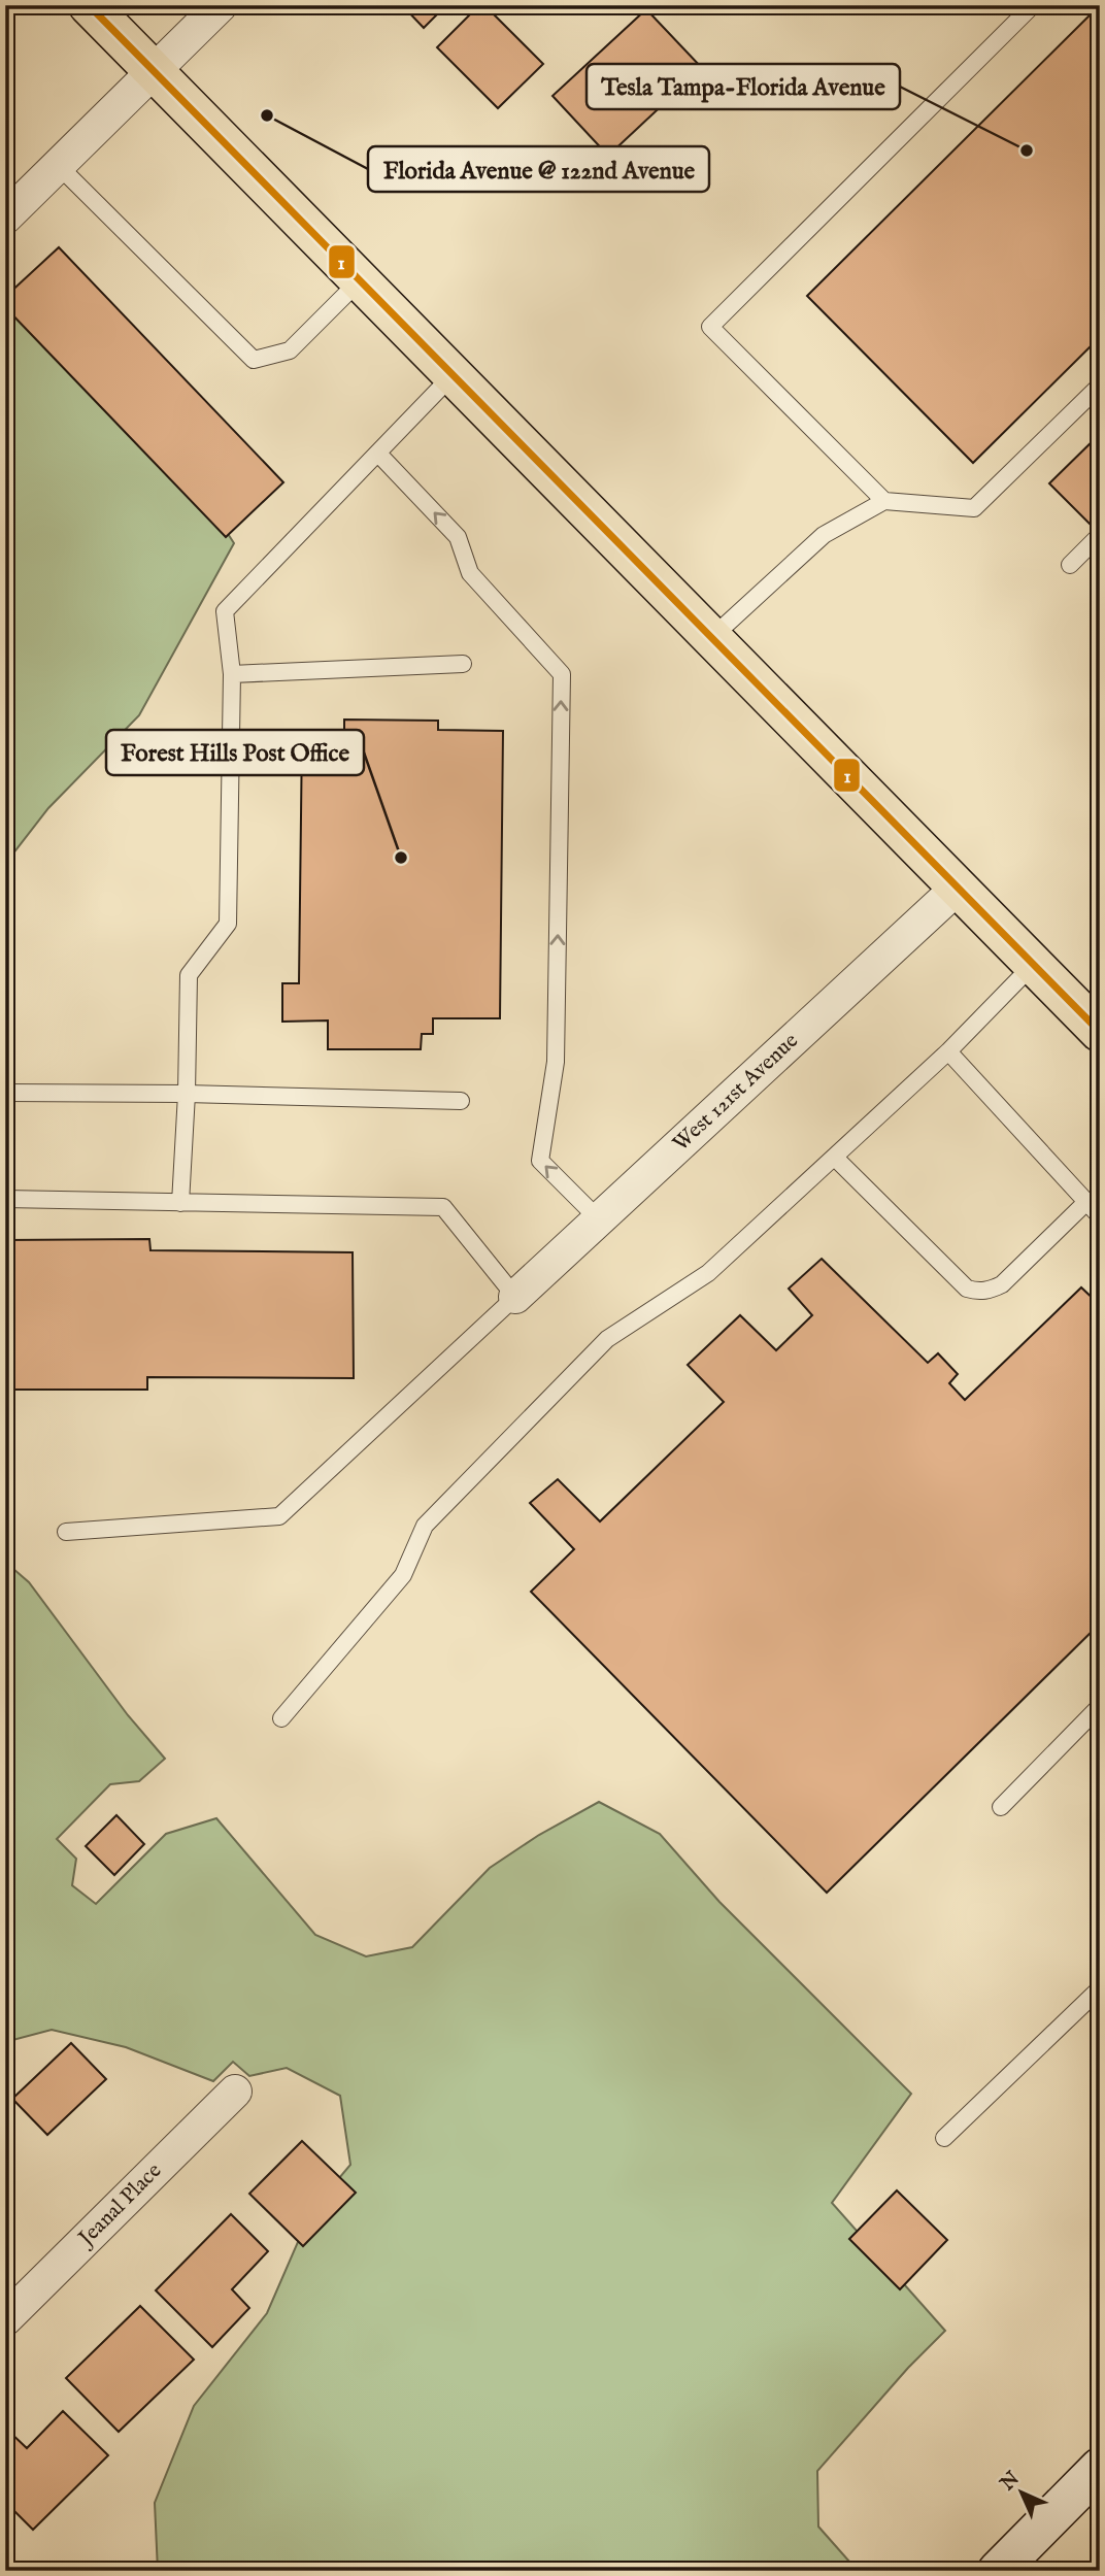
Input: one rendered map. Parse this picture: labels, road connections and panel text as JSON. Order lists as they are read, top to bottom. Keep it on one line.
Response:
{"streets":{"street":["West 121st Avenue","Jeanal Place"]},"places":["Florida Avenue @ 122nd Avenue","Tesla Tampa-Florida Avenue","Forest Hills Post Office"],"lines":["transit line 1"],"north":"top left"}
